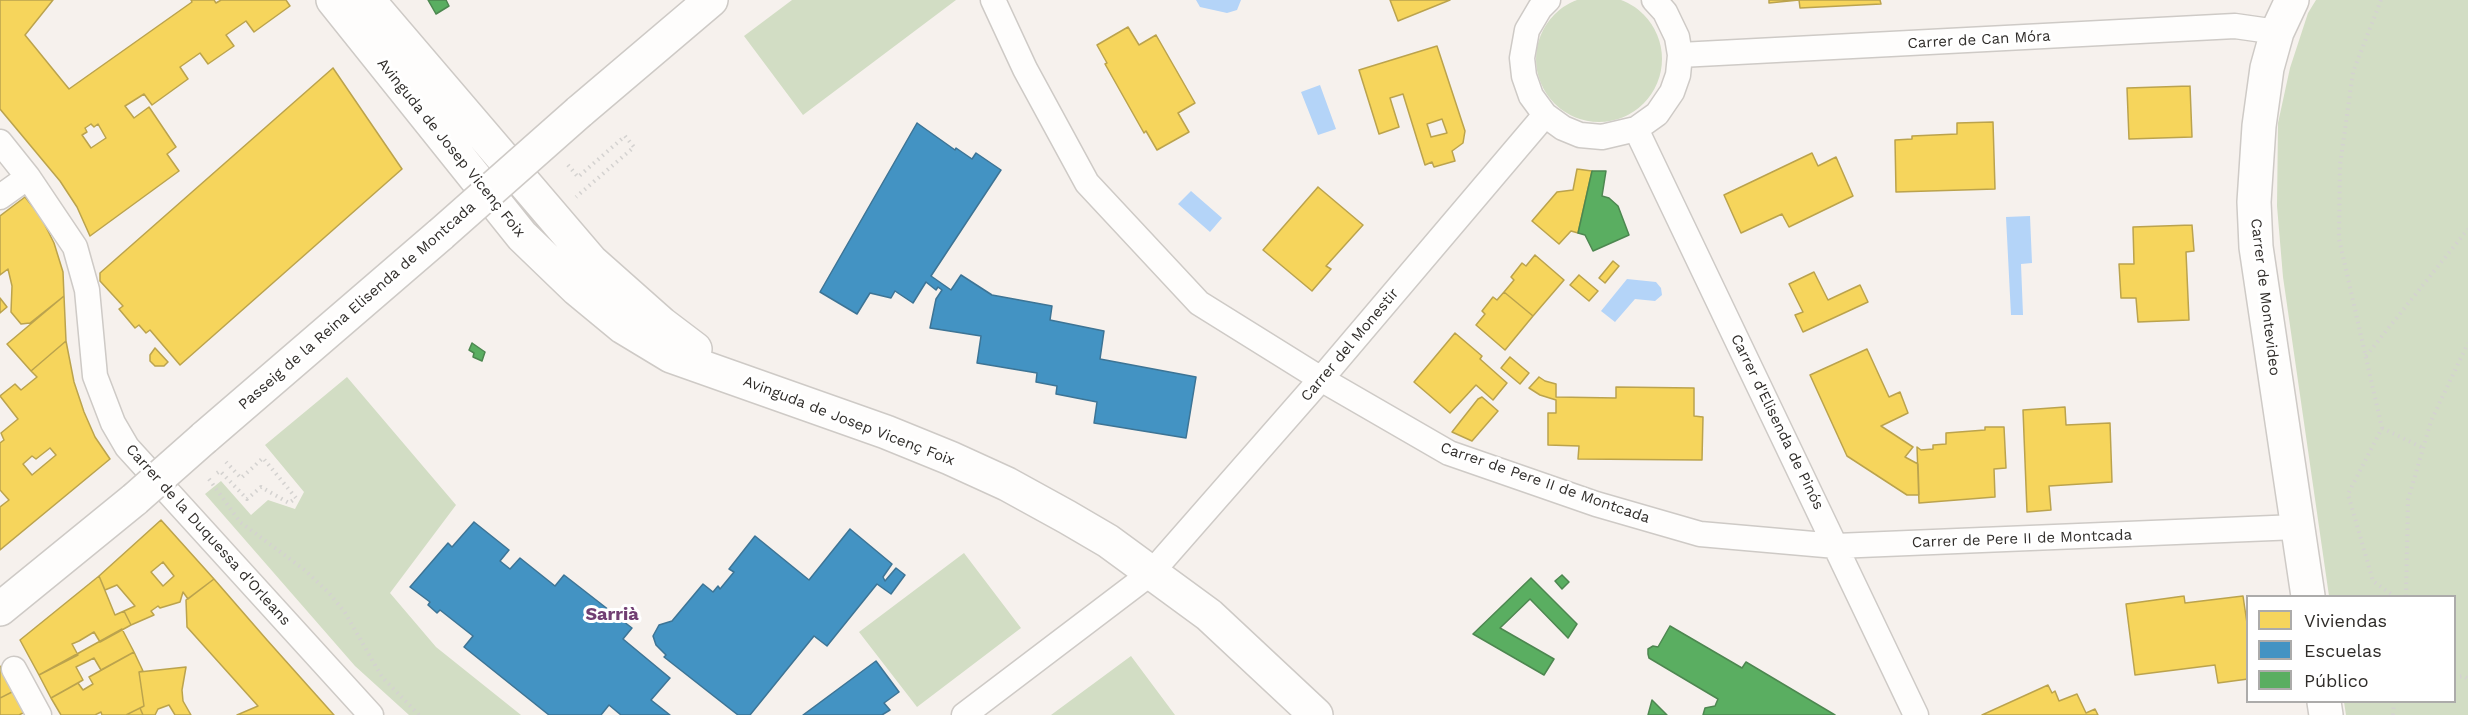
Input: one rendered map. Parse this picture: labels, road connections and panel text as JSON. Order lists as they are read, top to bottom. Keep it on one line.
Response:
{"streets":{"street":["Carrer de Can Móra","Avinguda de Josep Vicenç Foix","Carrer de Montevideo","Passeig de la Reina Elisenda de Montcada","Carrer del Monestir","Carrer d'Elisenda de Pinós","Carrer de Pere II de Montcada","Carrer de la Duquessa d'Orleans"]},"crossings":[["Carrer de Can Móra","Carrer de Montevideo"],["Avinguda de Josep Vicenç Foix","Carrer del Monestir"],["Carrer de Montevideo","Carrer de Pere II de Montcada"],["Carrer del Monestir","Carrer de Pere II de Montcada"],["Carrer d'Elisenda de Pinós","Carrer de Pere II de Montcada"]],"districts":["Sarrià"],"legend":["Viviendas","Escuelas","Público"]}
